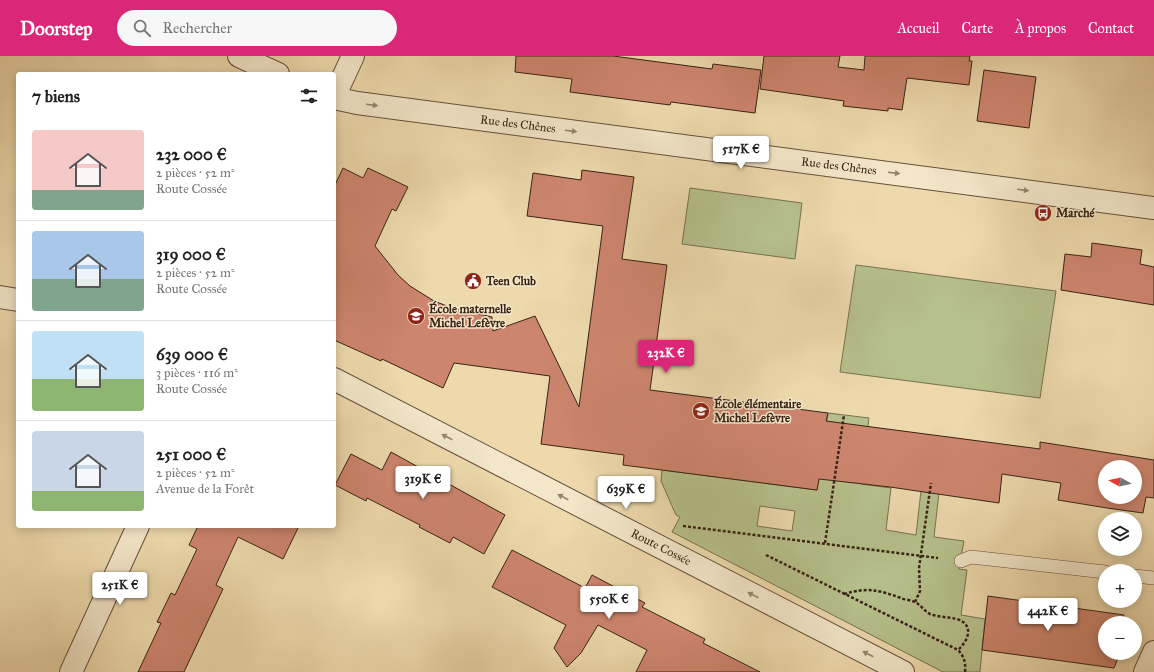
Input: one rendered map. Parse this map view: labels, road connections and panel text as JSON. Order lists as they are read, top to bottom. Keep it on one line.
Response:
{"streets":{"street":["Rue des Chênes","Route Cossée"]},"one_way":["Rue des Chênes","Route Cossée"],"places":{"bus stop":["Marché"],"public building":["Teen Club"],"school or university":["École maternelle Michel Lefèvre","École élémentaire Michel Lefèvre"]},"north":"left","page":{"header":"Doorstep","search":"Rechercher","nav":["Accueil","Carte","À propos","Contact"],"heading":"7 biens","list":[{"name":"232 000 €","note":"2 pièces · 52 m² · Route Cossée"},{"name":"319 000 €","note":"2 pièces · 52 m² · Route Cossée"},{"name":"639 000 €","note":"3 pièces · 116 m² · Route Cossée"},{"name":"251 000 €","note":"2 pièces · 52 m² · Avenue de la Forêt"}],"price":["517K €","232K €","319K €","639K €","251K €","550K €","442K €"],"map_buttons":["+","−"]}}
